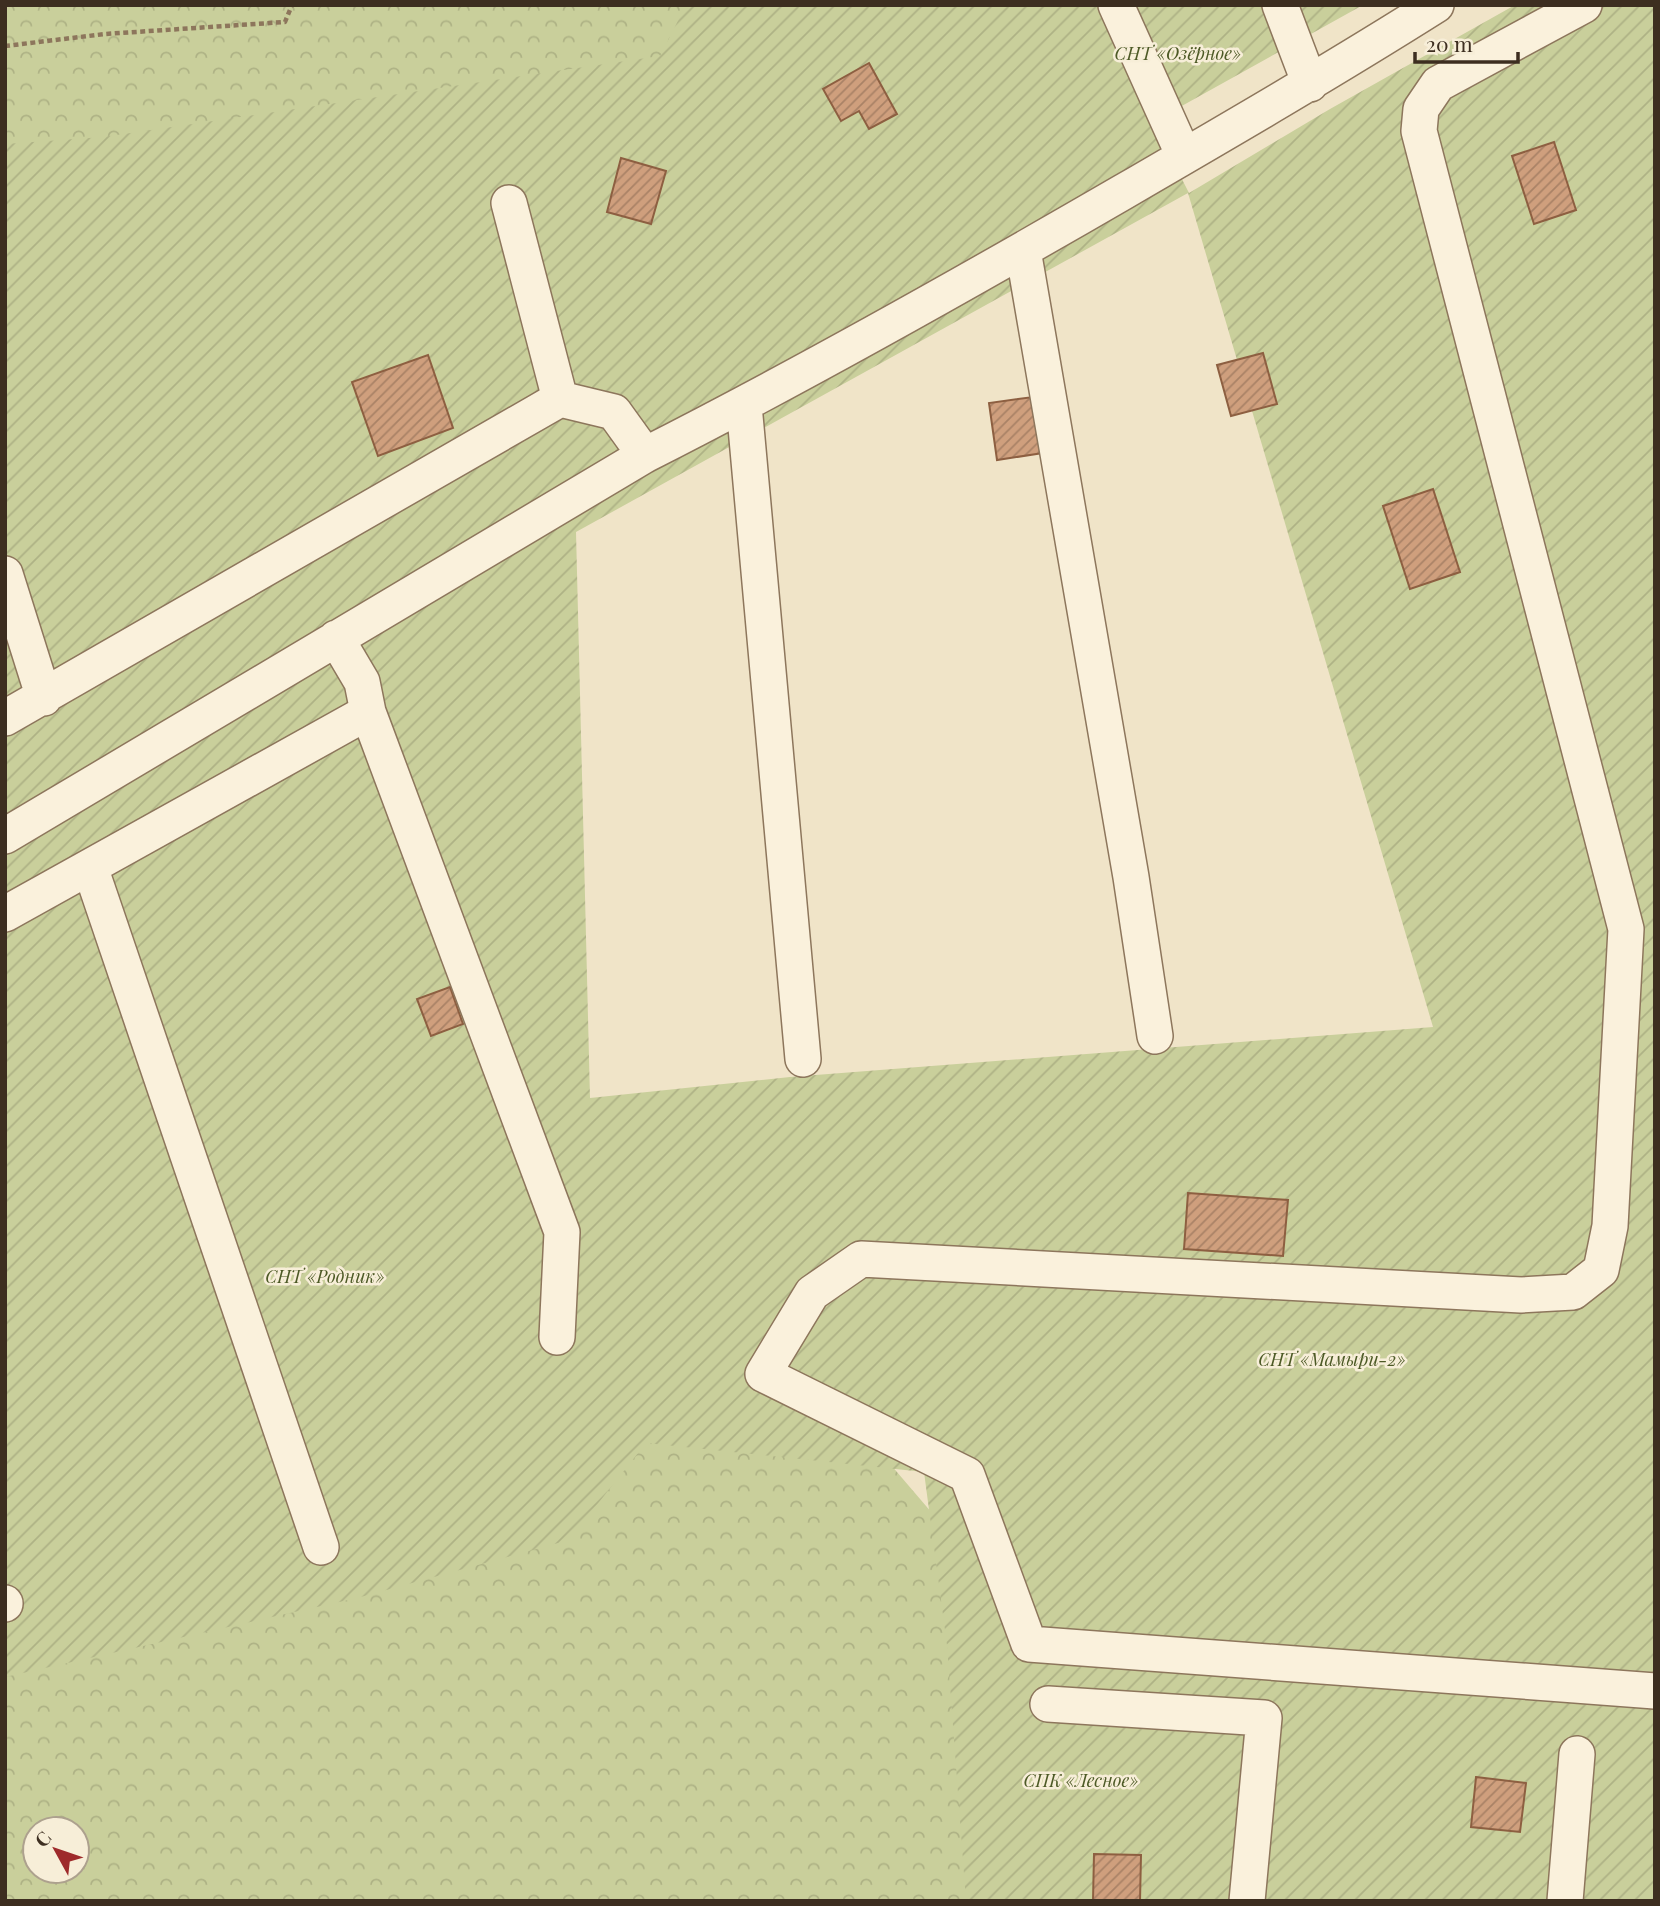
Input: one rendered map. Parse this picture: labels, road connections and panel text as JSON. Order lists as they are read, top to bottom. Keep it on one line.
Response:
{"parks":["СНТ «Озёрное»","СНТ «Родник»","СНТ «Мамыри-2»","СПК «Лесное»"],"scale_bar":"20 m","north":"top left"}
